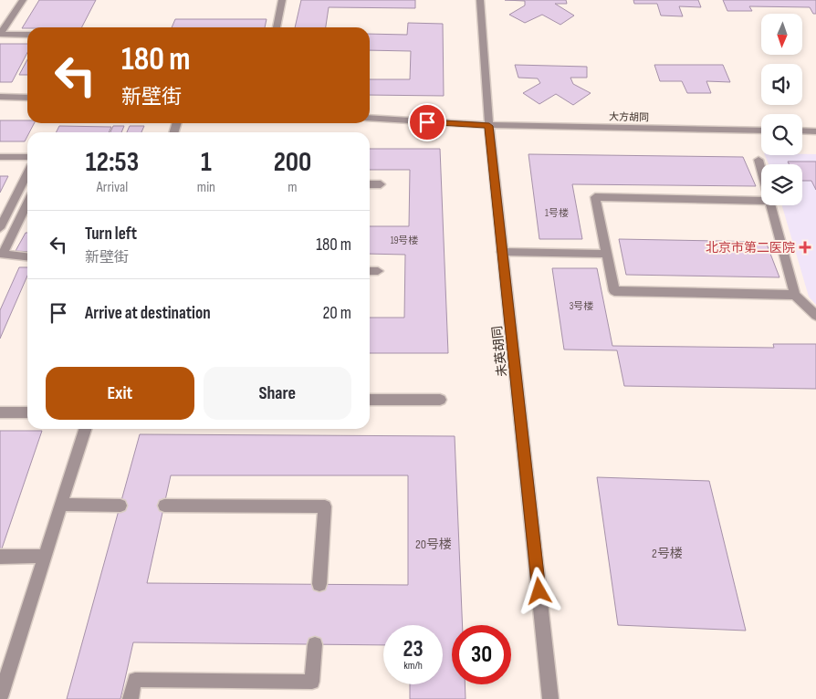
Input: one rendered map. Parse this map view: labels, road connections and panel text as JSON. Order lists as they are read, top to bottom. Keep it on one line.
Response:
{"streets":{"street":["大方胡同","未英胡同"]},"crossings":[["大方胡同","未英胡同"]],"places":{"health":["北京市第二医院"]},"house_numbers":["1号楼","19号楼","3号楼","20号楼","2号楼"],"north":"bottom","page":{"turn":["180 m","新壁街"],"eta":["12:53","Arrival","1","min","200","m"],"list":[{"name":"Turn left","note":"新壁街","value":"180 m"},{"name":"Arrive at destination","value":"20 m"}],"buttons":["Exit","Share"],"speed":"23 km/h","limit":"30"}}
